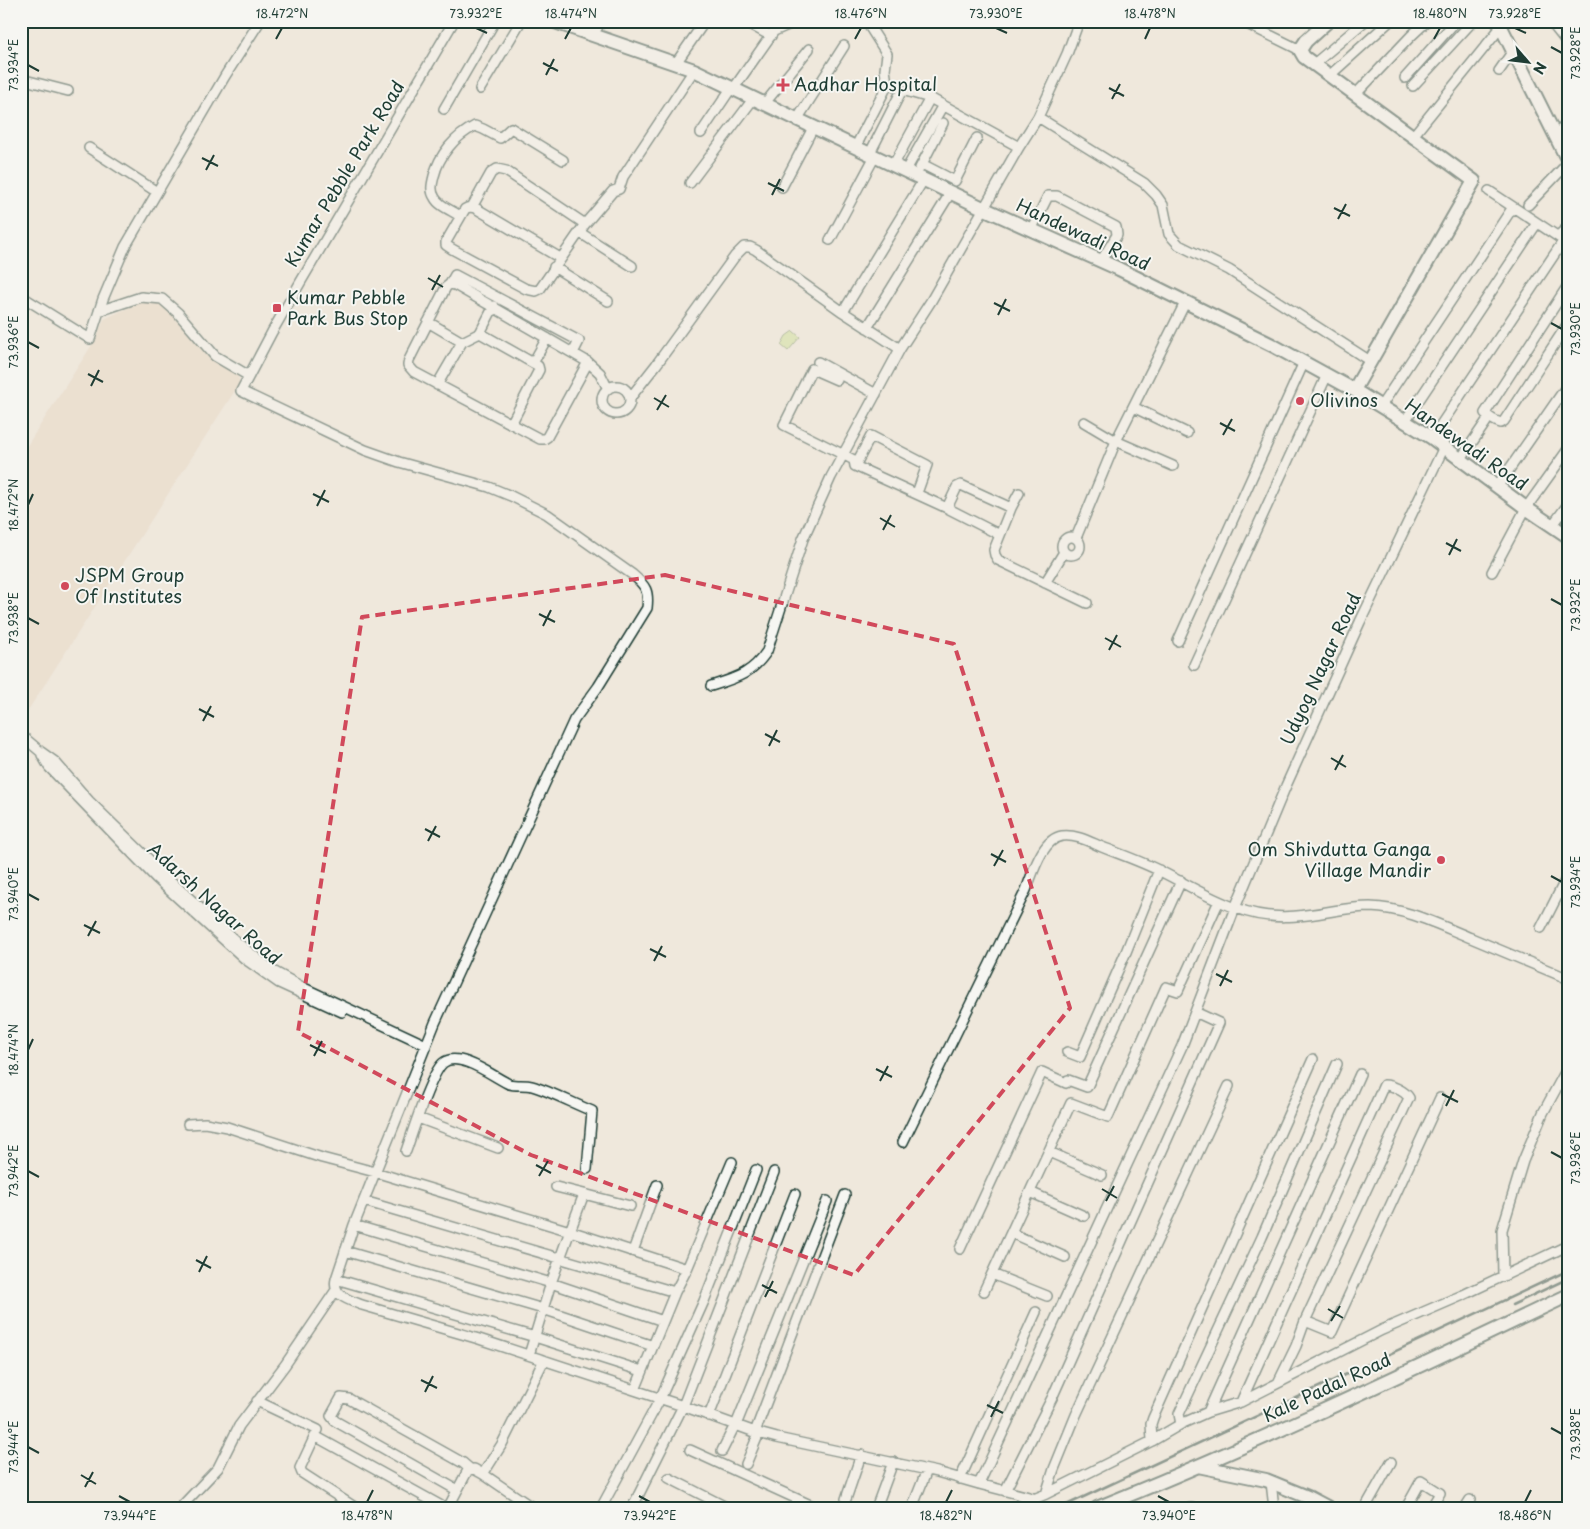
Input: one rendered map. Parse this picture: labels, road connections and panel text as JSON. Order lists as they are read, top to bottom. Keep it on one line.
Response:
{"streets":{"main road":["Handewadi Road","Kale Padal Road"],"street":["Kumar Pebble Park Road","Udyog Nagar Road","Adarsh Nagar Road"]},"crossings":[["Kumar Pebble Park Road","Adarsh Nagar Road"],["Handewadi Road","Udyog Nagar Road"]],"places":{"health":["Aadhar Hospital"],"transit":["Kumar Pebble Park Bus Stop"],"other":["Olivinos","JSPM Group Of Institutes","Om Shivdutta Ganga Village Mandir"]},"north":"bottom right","coordinates":["18.472°N","73.932°E","18.474°N","18.476°N","73.930°E","18.478°N","18.480°N","73.928°E","73.934°E","73.936°E","73.938°E","73.940°E","73.942°E","73.944°E","18.482°N","18.486°N"]}
